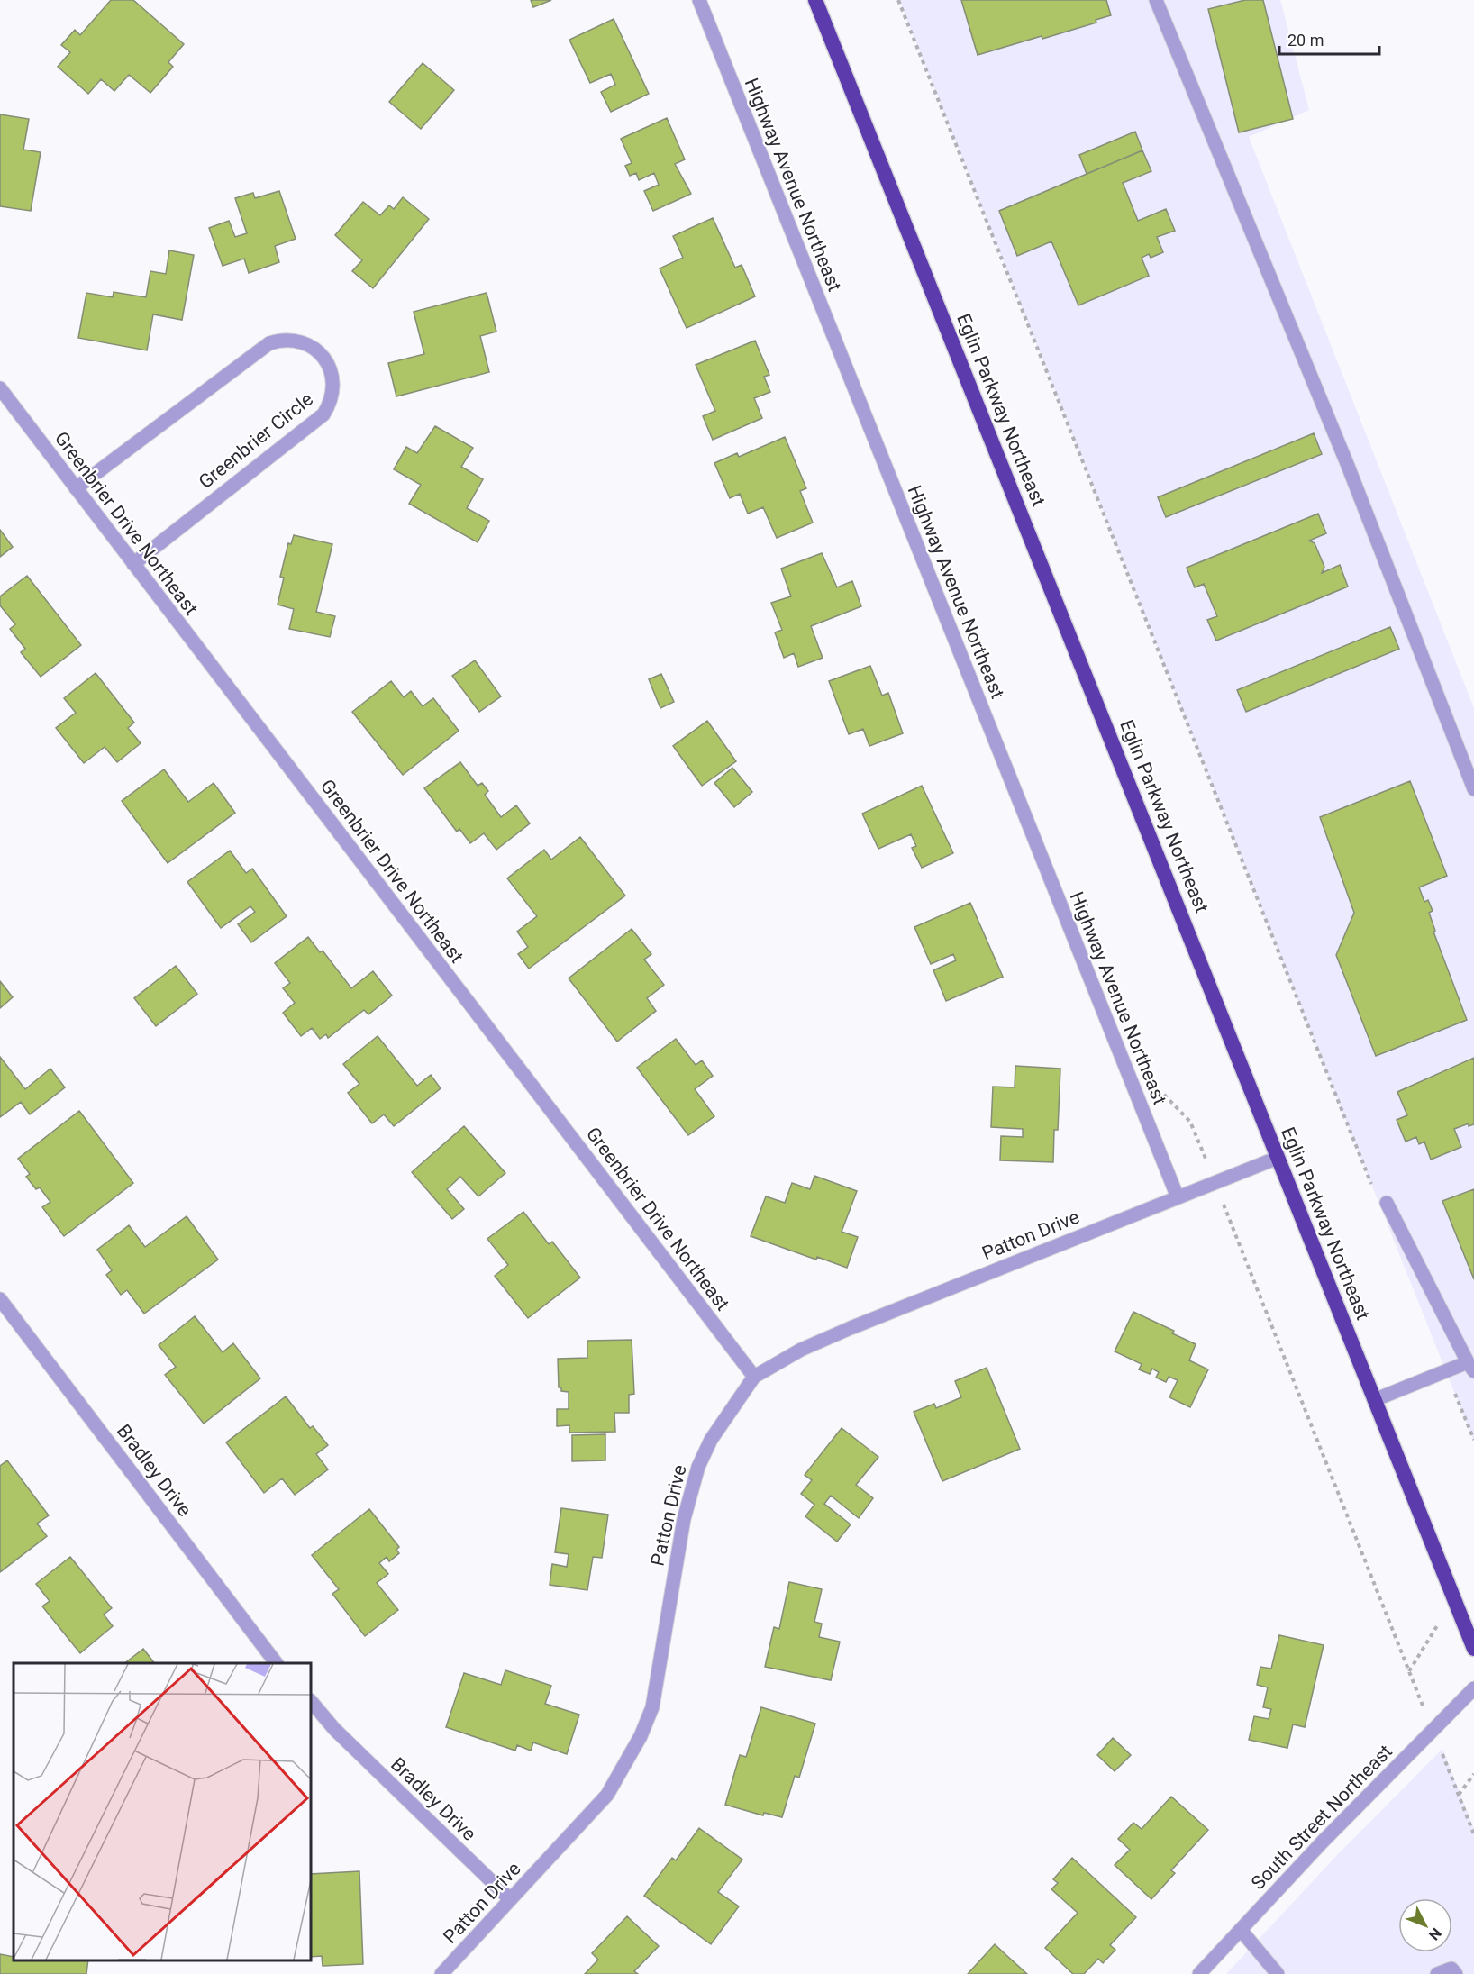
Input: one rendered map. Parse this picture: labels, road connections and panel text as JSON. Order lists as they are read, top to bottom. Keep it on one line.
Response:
{"streets":{"highway":["Eglin Parkway Northeast"],"street":["Highway Avenue Northeast","Greenbrier Circle","Greenbrier Drive Northeast","Patton Drive","Bradley Drive","South Street Northeast"]},"crossings":[["Highway Avenue Northeast","Patton Drive"],["Eglin Parkway Northeast","Patton Drive"],["Greenbrier Circle","Greenbrier Drive Northeast"],["Greenbrier Drive Northeast","Patton Drive"],["Patton Drive","Bradley Drive"]],"scale_bar":"20 m","north":"bottom right"}
